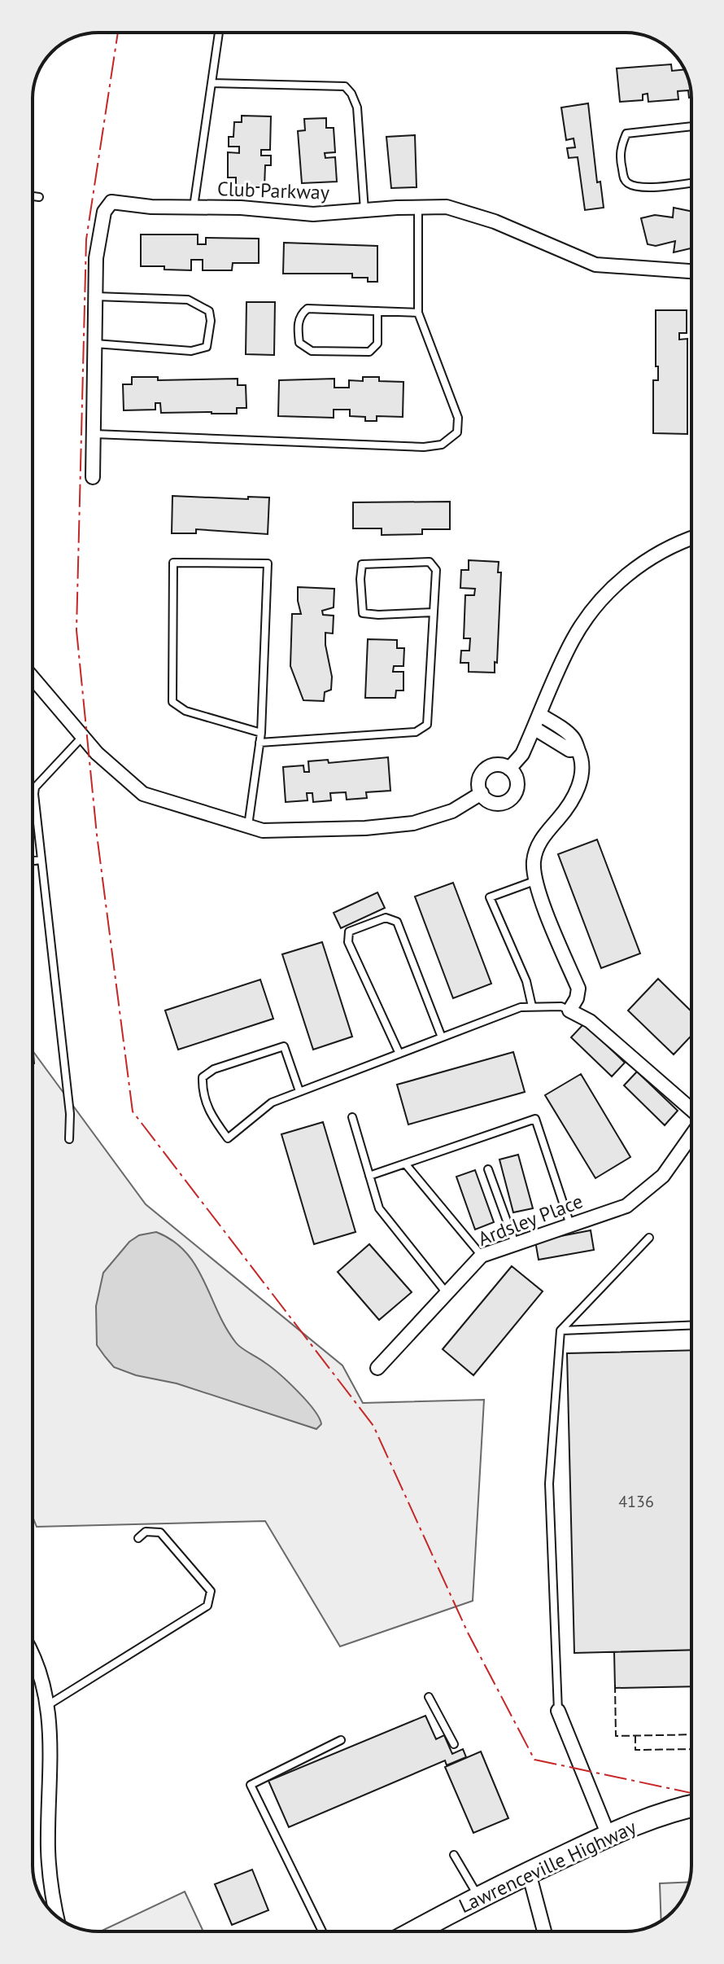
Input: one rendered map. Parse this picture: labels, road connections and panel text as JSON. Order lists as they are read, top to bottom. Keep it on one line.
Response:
{"streets":{"main road":["Lawrenceville Highway"],"street":["Club Parkway","Ardsley Place"]},"house_numbers":["4136"]}
